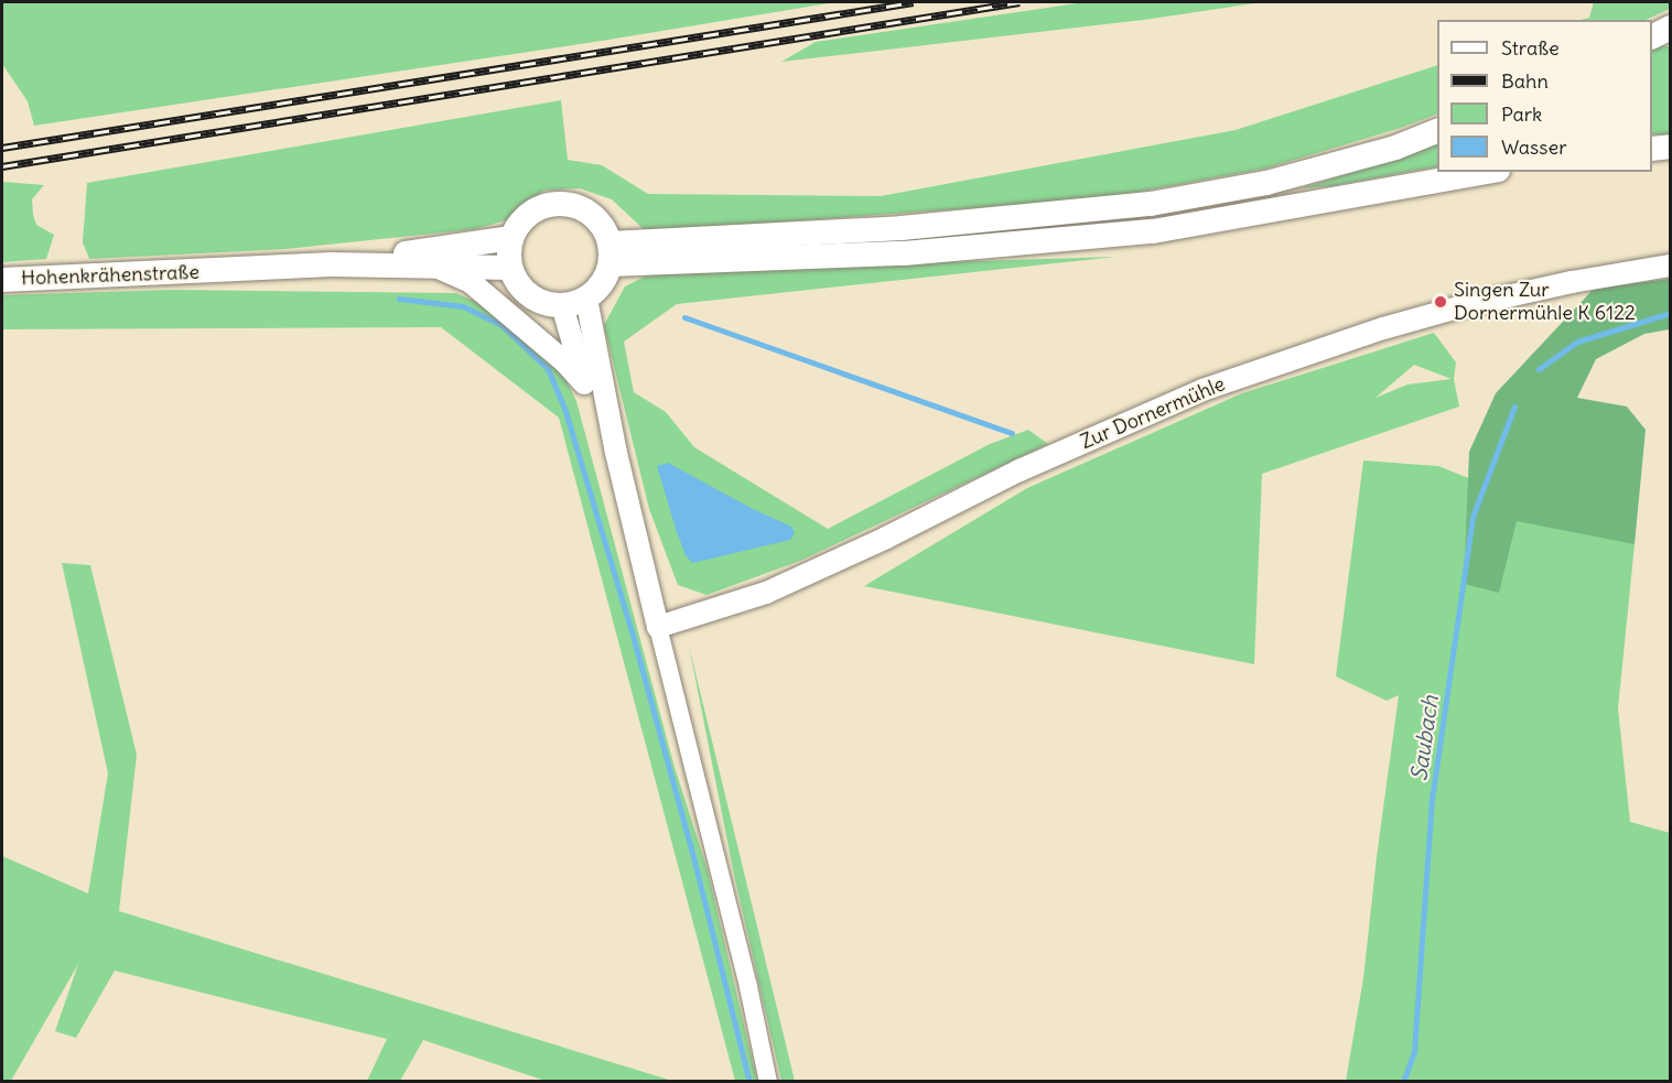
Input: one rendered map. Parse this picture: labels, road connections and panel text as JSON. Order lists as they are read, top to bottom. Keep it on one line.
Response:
{"streets":{"main road":["Hohenkrähenstraße"],"street":["Zur Dornermühle"]},"water":["Saubach"],"places":["Singen Zur Dornermühle K 6122"],"legend":["Straße","Bahn","Park","Wasser"]}
